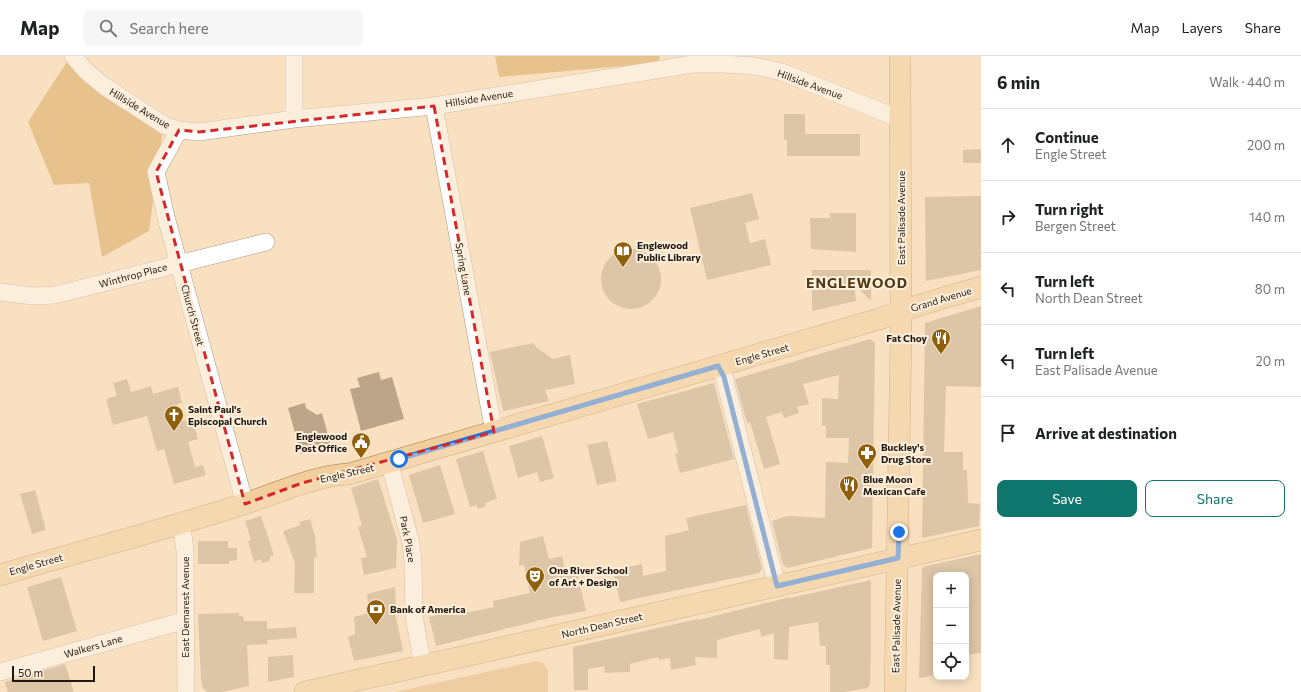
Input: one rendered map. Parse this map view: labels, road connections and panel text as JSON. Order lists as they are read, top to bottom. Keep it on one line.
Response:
{"streets":{"main road":["East Palisade Avenue","Grand Avenue","Engle Street","North Dean Street"],"street":["Hillside Avenue","Spring Lane","Winthrop Place","Church Street","Park Place","East Demarest Avenue","Walkers Lane"]},"crossings":[["Hillside Avenue","East Palisade Avenue"],["Hillside Avenue","Spring Lane"],["Hillside Avenue","Church Street"],["East Palisade Avenue","Grand Avenue"],["East Palisade Avenue","Engle Street"],["East Palisade Avenue","North Dean Street"],["Spring Lane","Engle Street"],["Winthrop Place","Church Street"],["Grand Avenue","Engle Street"],["Church Street","Engle Street"],["Engle Street","Park Place"],["Engle Street","East Demarest Avenue"],["Park Place","North Dean Street"],["East Demarest Avenue","Walkers Lane"]],"districts":["ENGLEWOOD"],"places":{"library":["Englewood Public Library"],"restaurant":["Fat Choy","Blue Moon Mexican Cafe"],"church":["Saint Paul's Episcopal Church"],"public building":["Englewood Post Office"],"pharmacy":["Buckley's Drug Store"],"theatre":["One River School of Art + Design"],"bank":["Bank of America"]},"scale_bar":"50 m","page":{"header":"Map","search":"Search here","nav":["Map","Layers","Share"],"heading":["6 min","Walk · 440 m"],"list":[["Continue","Engle Street","200 m"],["Turn right","Bergen Street","140 m"],["Turn left","North Dean Street","80 m"],["Turn left","East Palisade Avenue","20 m"],"Arrive at destination"],"buttons":["Save","Share"],"map_buttons":["+","−"],"scale":"50 m"}}
